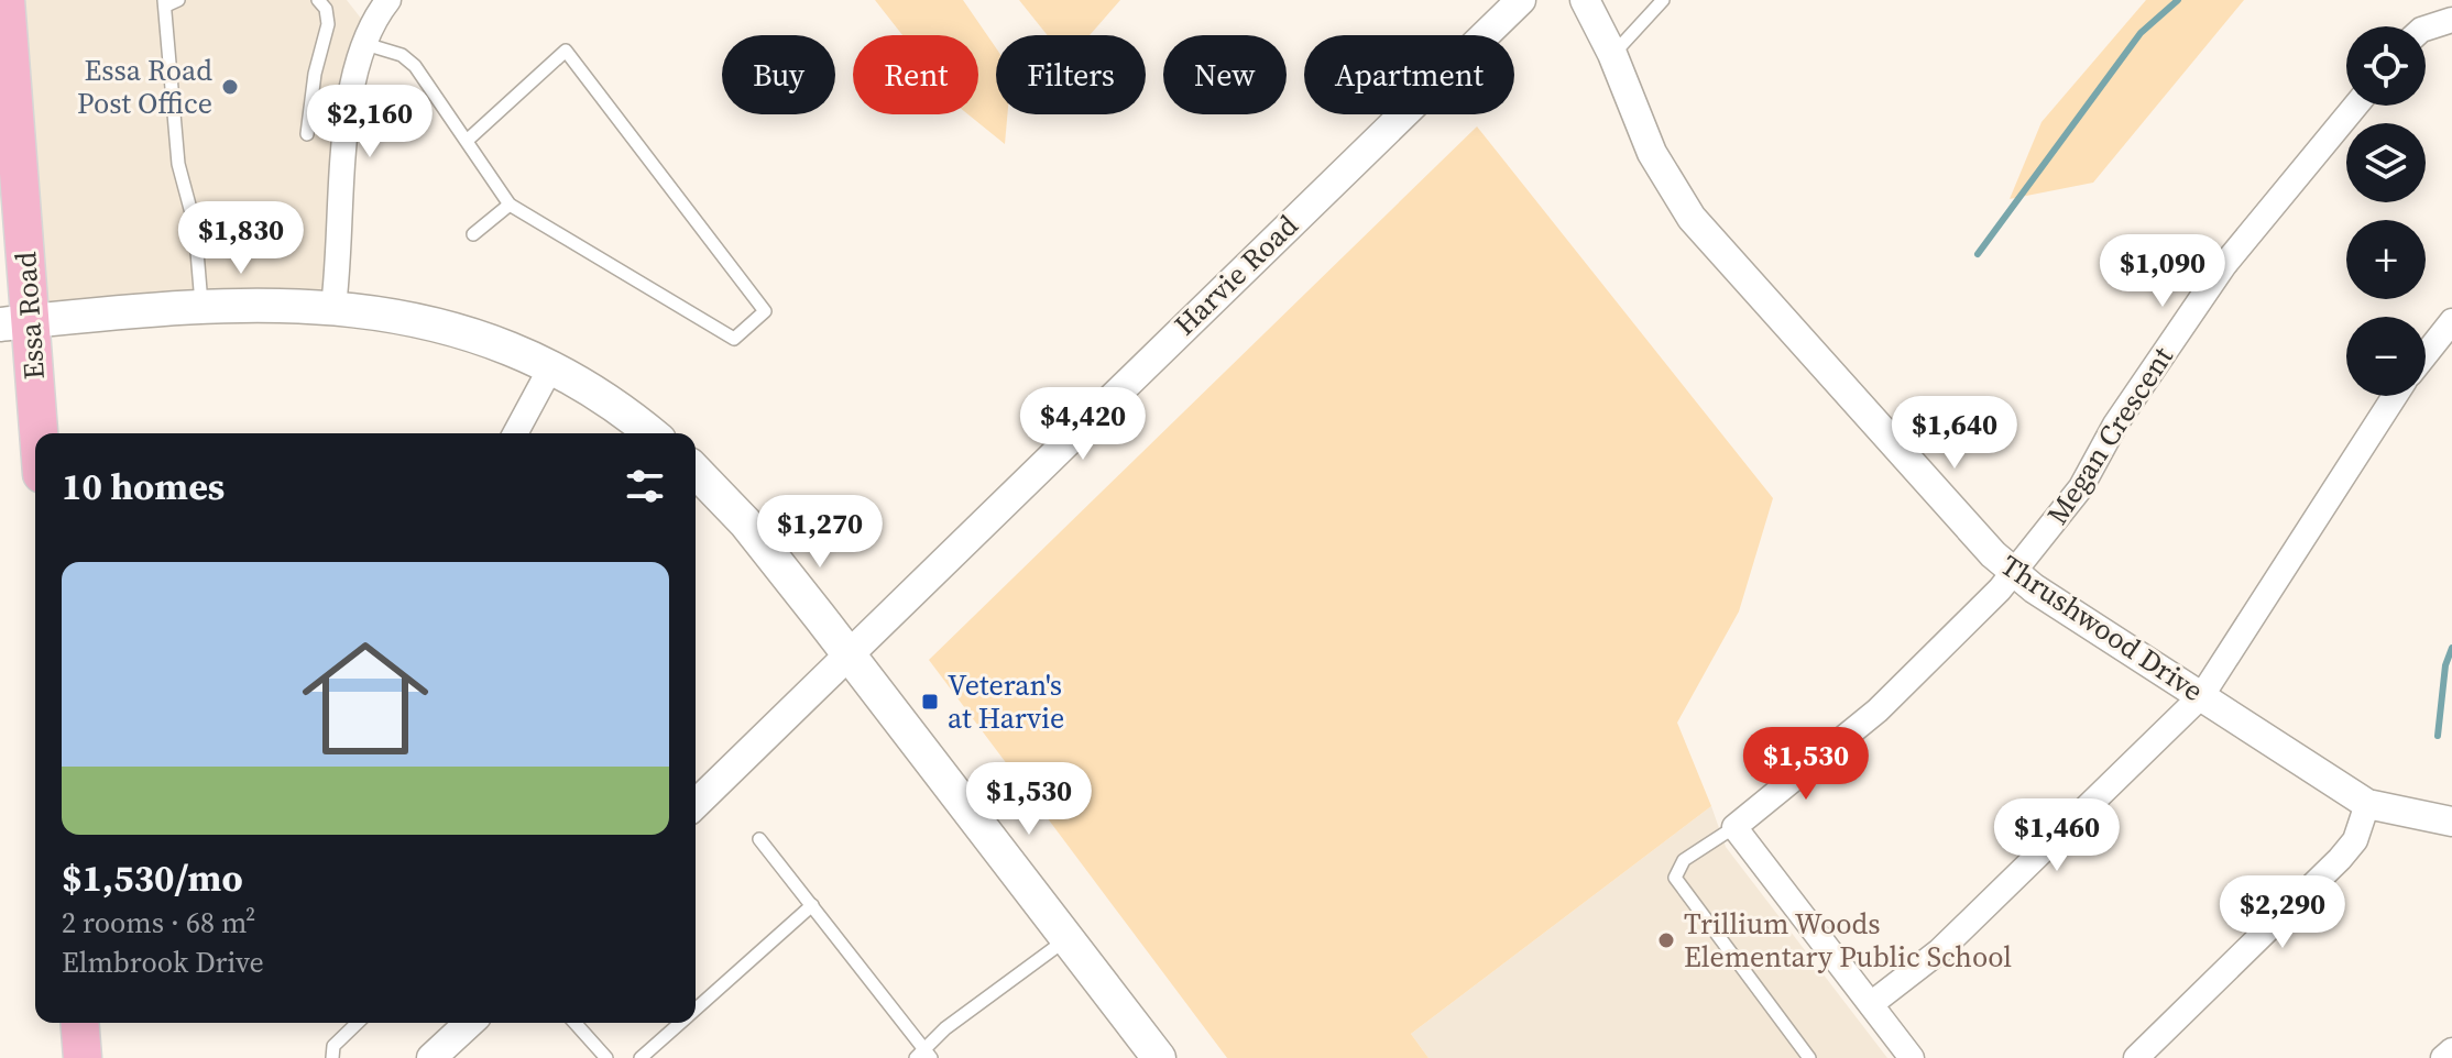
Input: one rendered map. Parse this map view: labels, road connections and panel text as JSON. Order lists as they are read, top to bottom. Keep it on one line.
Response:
{"streets":{"main road":["Essa Road"],"street":["Harvie Road","Megan Crescent","Thrushwood Drive"]},"crossings":[["Megan Crescent","Thrushwood Drive"]],"places":{"other":["Essa Road Post Office","Trillium Woods Elementary Public School"],"transit":["Veteran's at Harvie"]},"page":{"map_buttons":["+","−"],"chip":["Buy","Rent","Filters","New","Apartment"],"price":["$2,160","$1,830","$1,090","$4,420","$1,640","$1,270","$1,530","$1,530","$1,460","$2,290"],"heading":"10 homes","list":[{"name":"$1,530/mo","note":"2 rooms · 68 m² · Elmbrook Drive"}]}}
